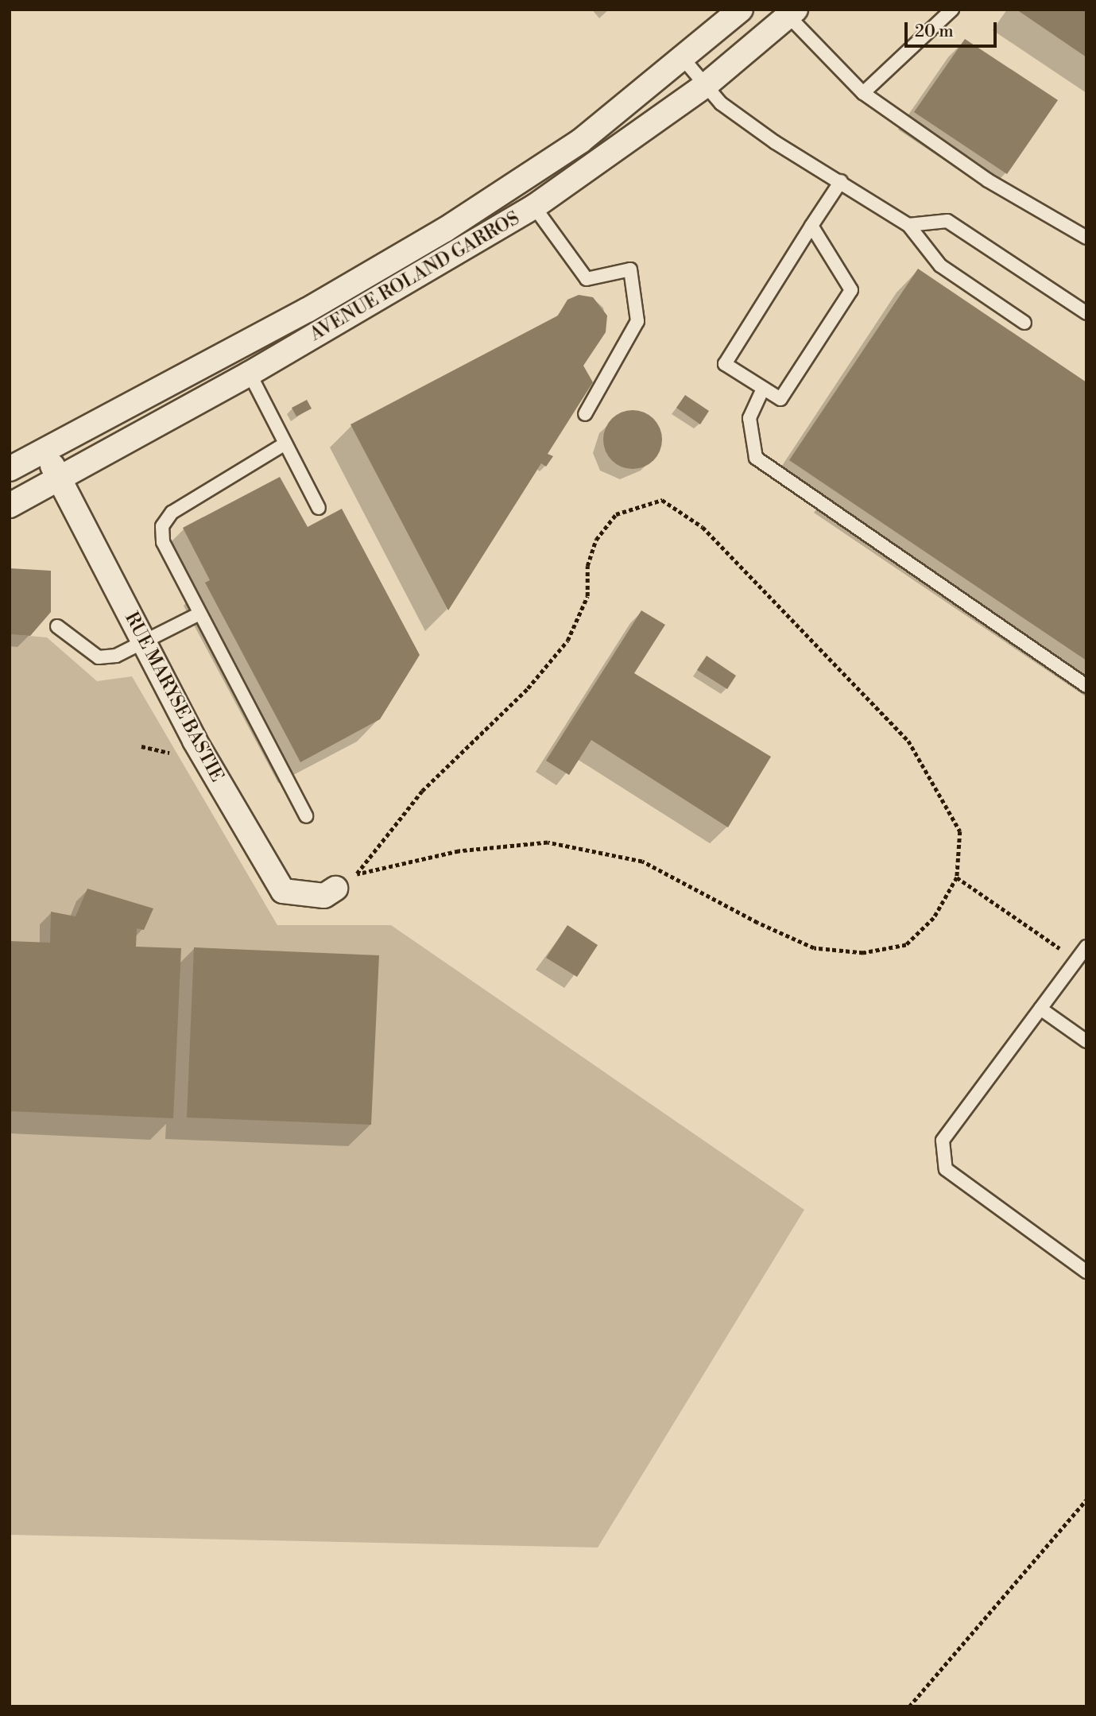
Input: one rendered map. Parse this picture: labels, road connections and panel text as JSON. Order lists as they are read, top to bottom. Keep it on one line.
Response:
{"streets":{"street":["AVENUE ROLAND GARROS","RUE MARYSE BASTIE"]},"crossings":[["AVENUE ROLAND GARROS","RUE MARYSE BASTIE"]],"scale_bar":"20 m"}
